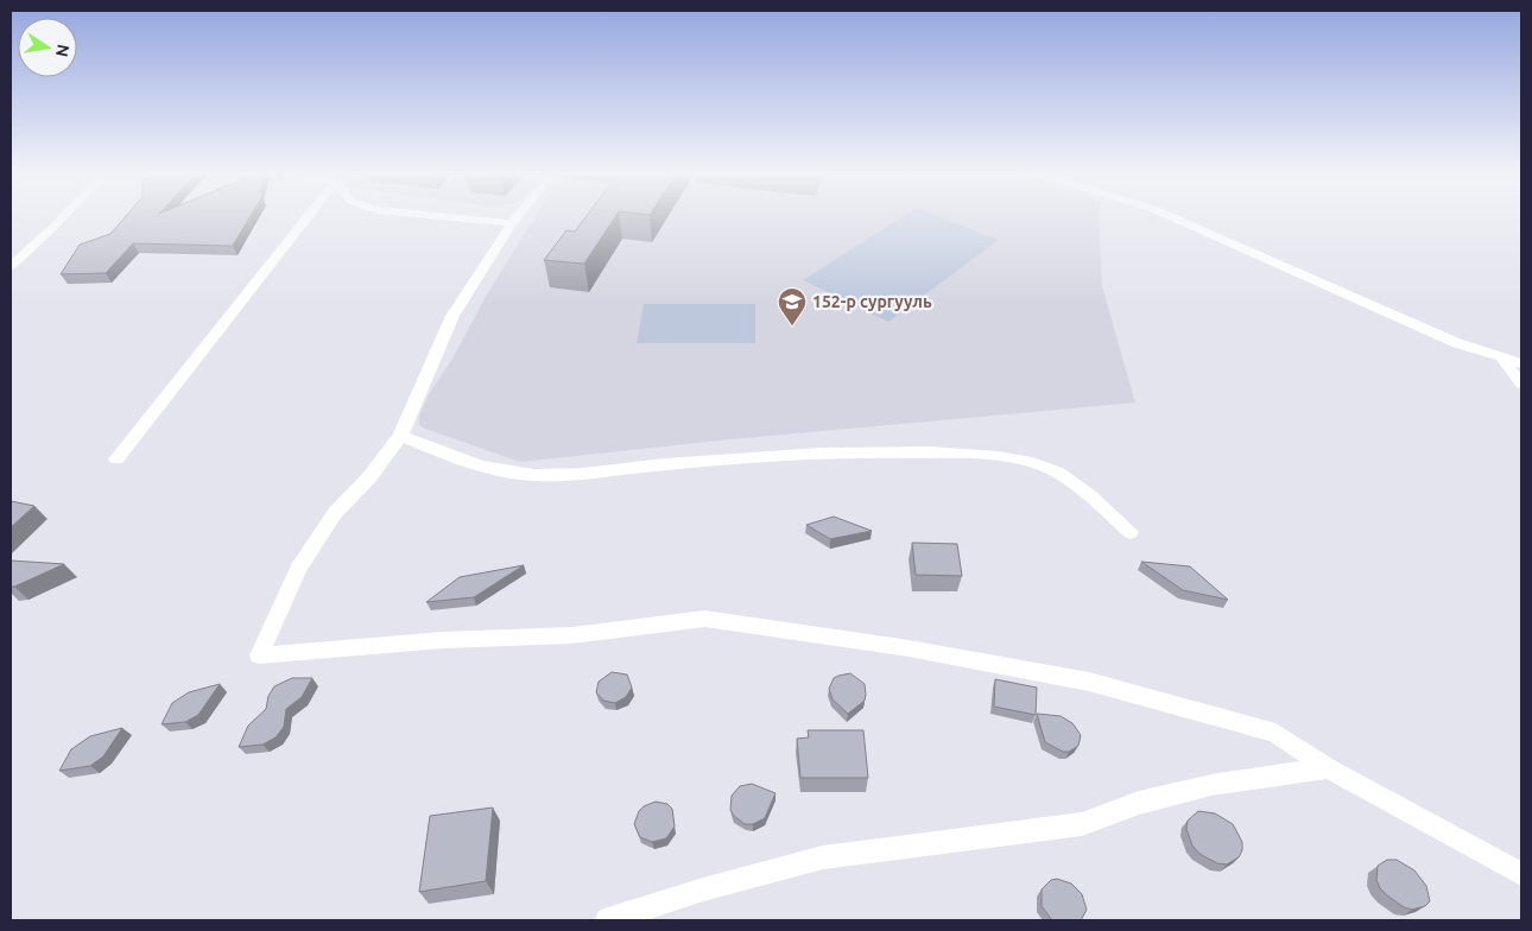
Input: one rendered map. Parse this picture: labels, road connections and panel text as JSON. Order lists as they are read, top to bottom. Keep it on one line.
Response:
{"places":{"school or university":["152-р сургууль"]},"north":"right"}
